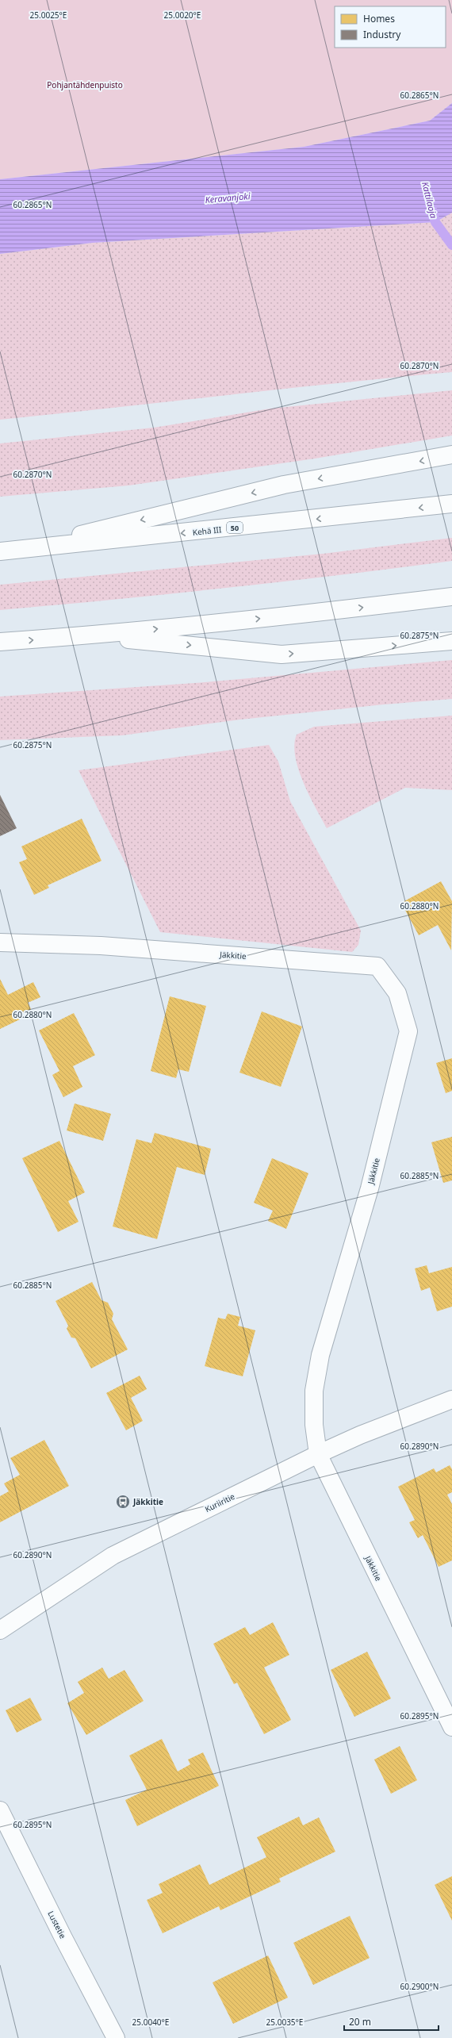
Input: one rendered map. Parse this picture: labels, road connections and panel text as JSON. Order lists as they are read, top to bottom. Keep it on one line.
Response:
{"streets":{"main road":["50","Kehä III","Jäkkitie","Kuriiritie","Lustetie"]},"crossings":[["Jäkkitie","Kuriiritie"]],"water":["Keravanjoki","Kattilaoja"],"parks":["Pohjantähdenpuisto"],"places":{"bus stop":["Jäkkitie"]},"legend":["Homes","Industry"],"scale_bar":"20 m","coordinates":["25.0025°E","25.0020°E","60.2865°N","60.2870°N","60.2875°N","60.2880°N","60.2885°N","60.2890°N","60.2895°N","60.2900°N","25.0040°E","25.0035°E"]}
